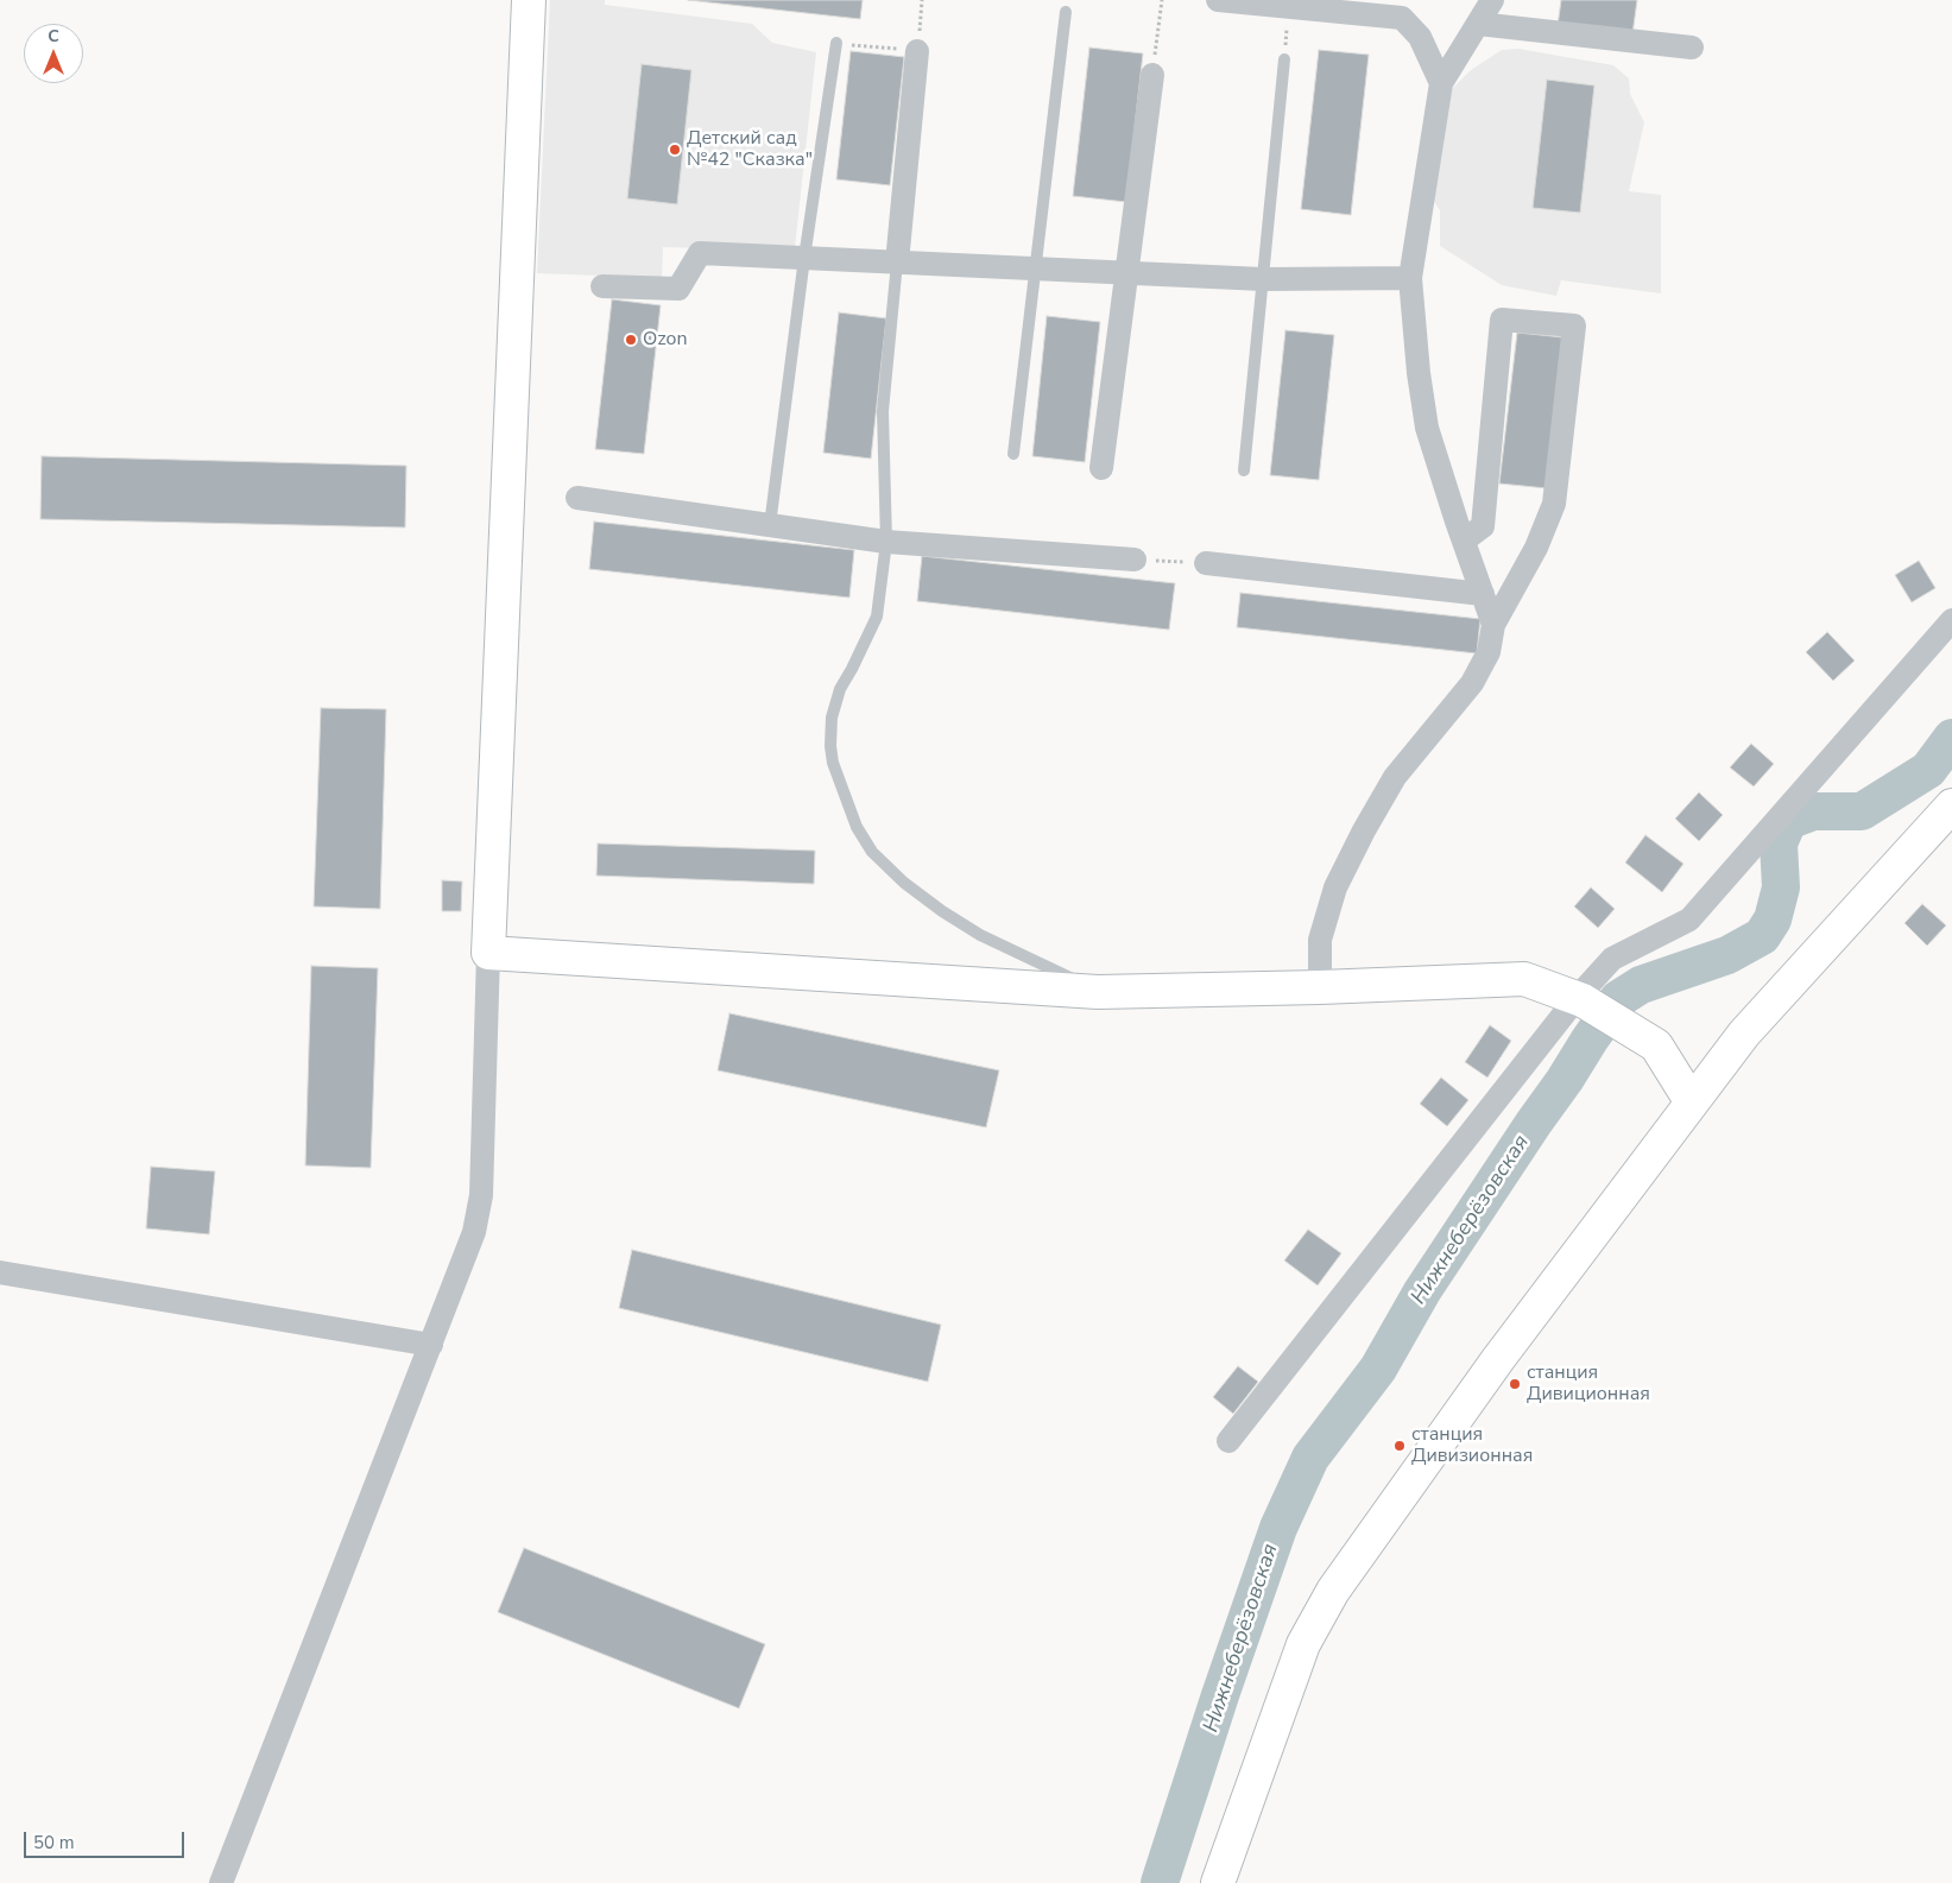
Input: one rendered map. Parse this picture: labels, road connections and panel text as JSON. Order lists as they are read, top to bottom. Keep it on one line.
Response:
{"water":["Нижнеберёзовская"],"places":["Детский сад №42 \"Сказка\"","Ozon","станция Дивиционная","станция Дивизионная"],"scale_bar":"50 m","north":"top"}
